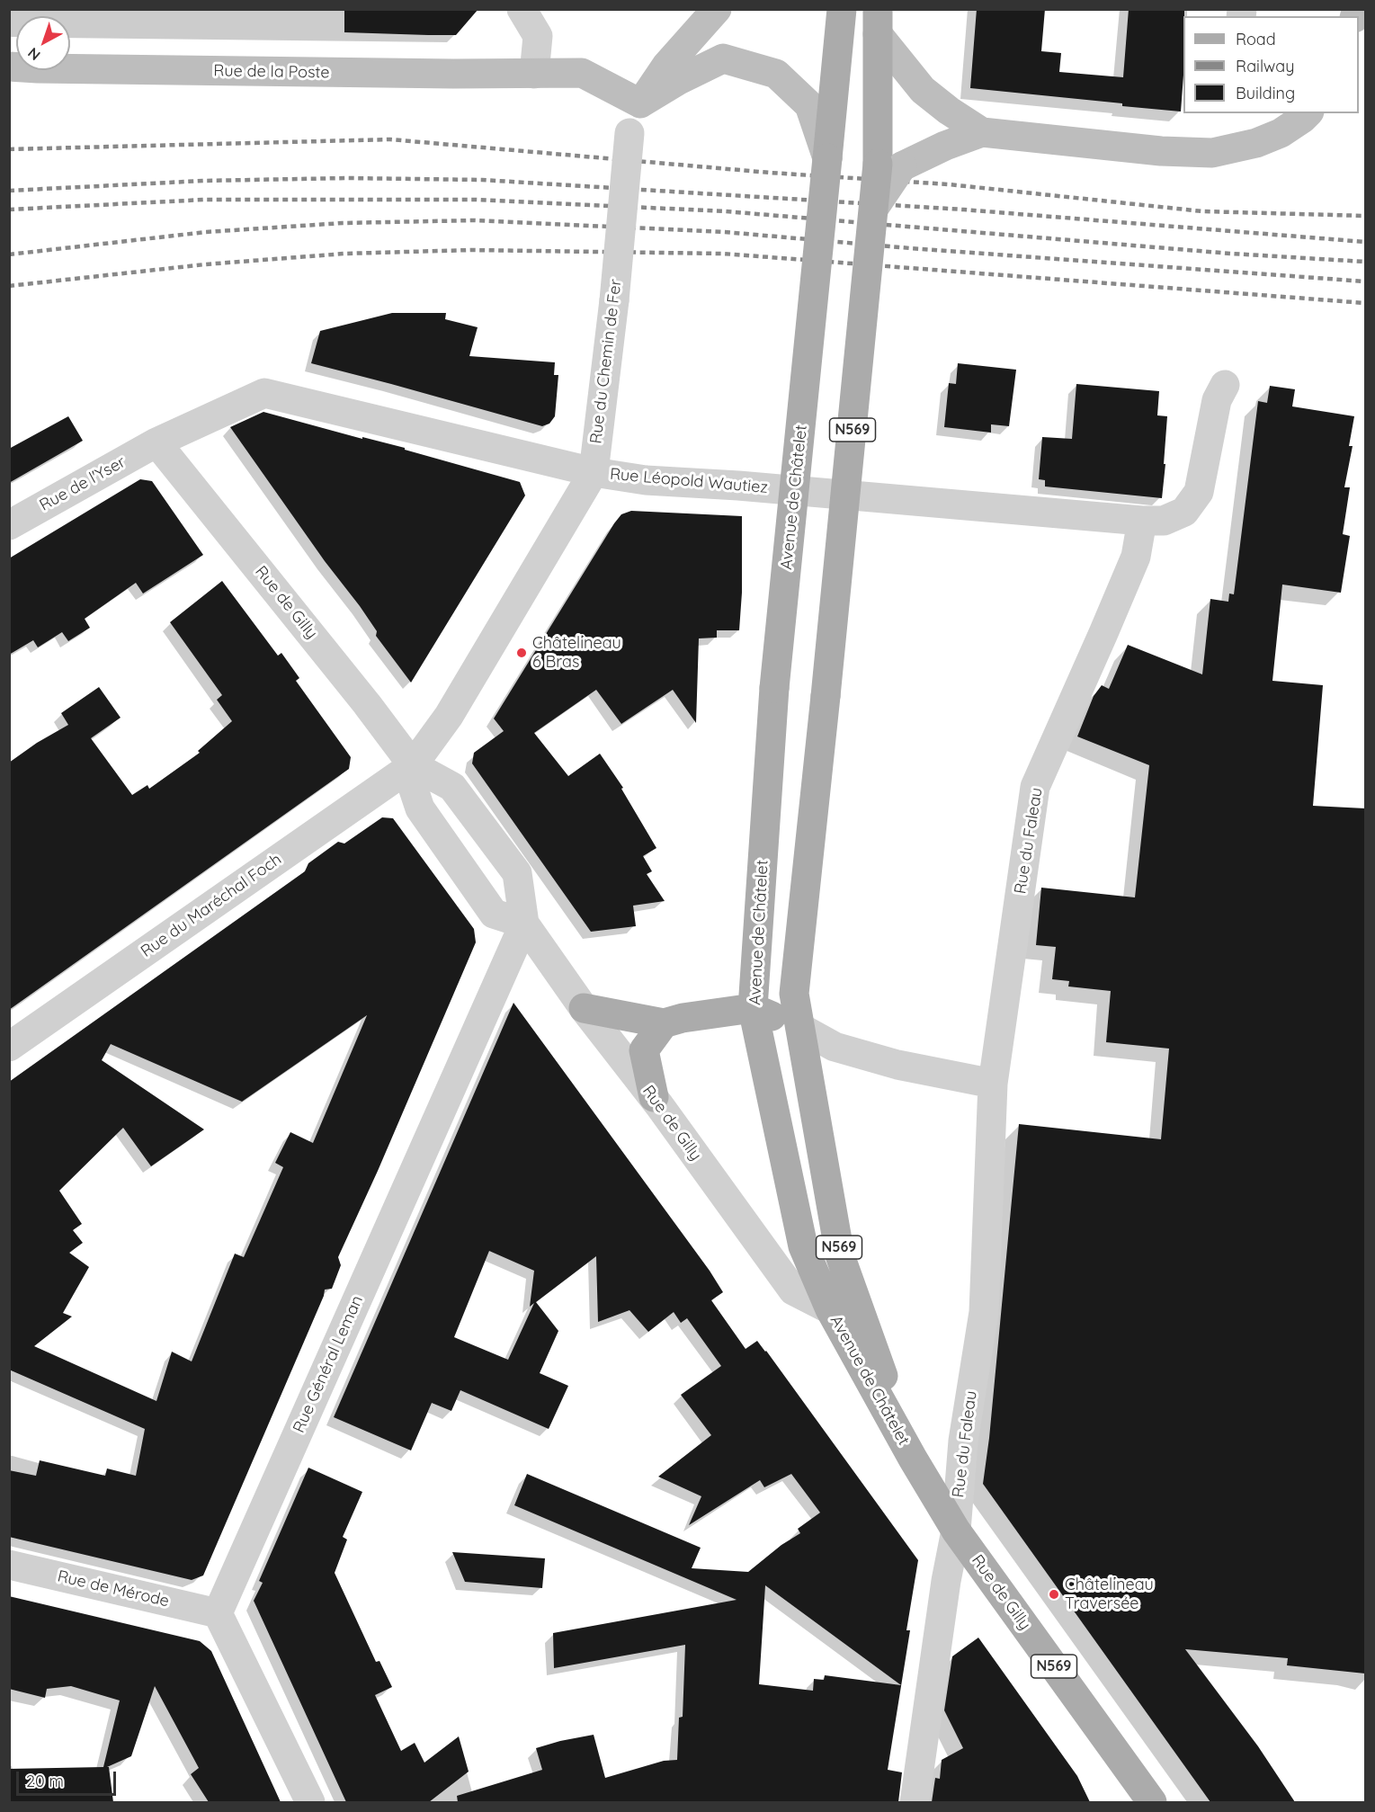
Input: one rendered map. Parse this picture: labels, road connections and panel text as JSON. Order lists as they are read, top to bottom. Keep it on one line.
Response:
{"streets":{"main road":["N569","Avenue de Châtelet","Rue de Gilly"],"street":["Rue de la Poste","Rue du Chemin de Fer","Rue Léopold Wautiez","Rue de l'Yser","Rue du Faleau","Rue du Maréchal Foch","Rue Général Leman","Rue de Mérode"]},"crossings":[["Rue de la Poste","Rue du Chemin de Fer"],["Rue du Chemin de Fer","Rue Léopold Wautiez"],["Rue du Chemin de Fer","Rue de Gilly"],["Rue du Chemin de Fer","Rue du Maréchal Foch"],["Rue Léopold Wautiez","Rue de l'Yser"],["Rue Léopold Wautiez","Rue de Gilly"],["Rue Léopold Wautiez","Rue du Faleau"],["Rue de l'Yser","Rue de Gilly"],["Avenue de Châtelet","Rue de Gilly"],["Rue de Gilly","Rue du Faleau"],["Rue de Gilly","Rue du Maréchal Foch"],["Rue de Gilly","Rue Général Leman"],["Rue Général Leman","Rue de Mérode"]],"places":["Châtelineau 6 Bras","Châtelineau Traversée"],"legend":["Road","Railway","Building"],"scale_bar":"20 m","north":"bottom left"}
